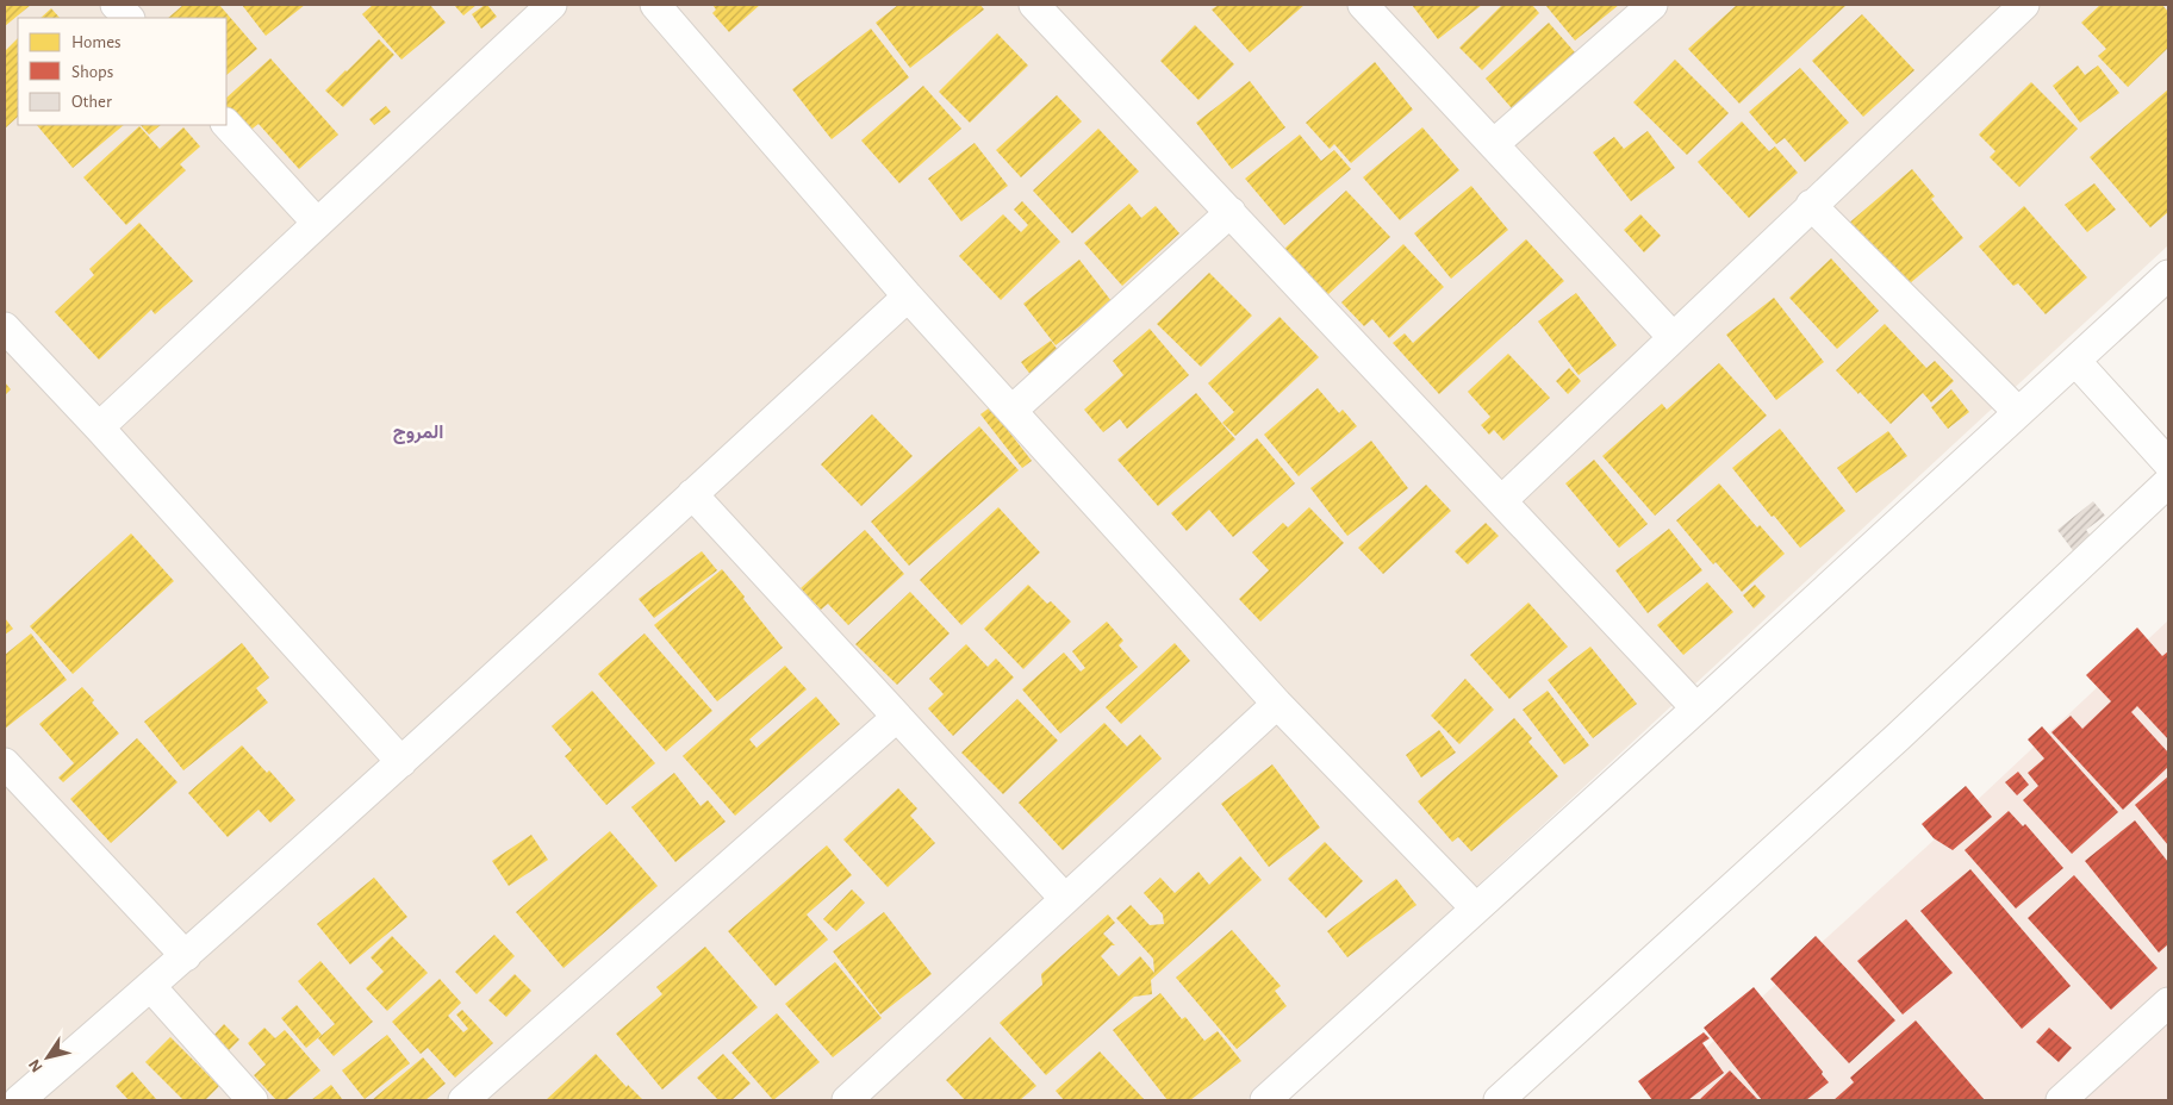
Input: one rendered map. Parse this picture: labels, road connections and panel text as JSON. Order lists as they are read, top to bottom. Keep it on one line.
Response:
{"districts":["المروج"],"legend":["Homes","Shops","Other"],"north":"bottom left"}
